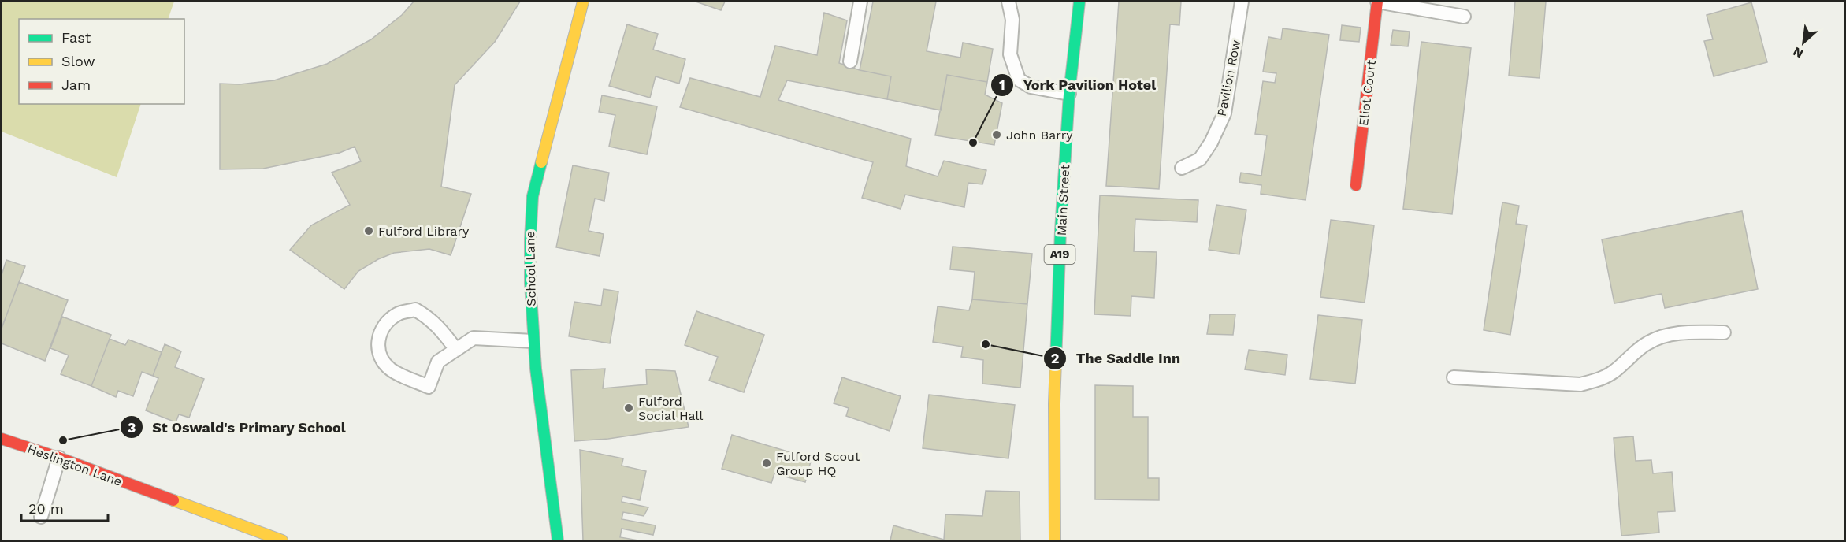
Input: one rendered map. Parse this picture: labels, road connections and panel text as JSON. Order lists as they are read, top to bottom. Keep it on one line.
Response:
{"streets":{"street":["Eliot Court","Main Street","A19","School Lane","Heslington Lane"],"lane":["Pavilion Row"]},"places":["John Barry","York Pavilion Hotel","Fulford Library","The Saddle Inn","Fulford Social Hall","St Oswald's Primary School","Fulford Scout Group HQ"],"legend":["Fast","Slow","Jam"],"scale_bar":"20 m","north":"bottom left"}
